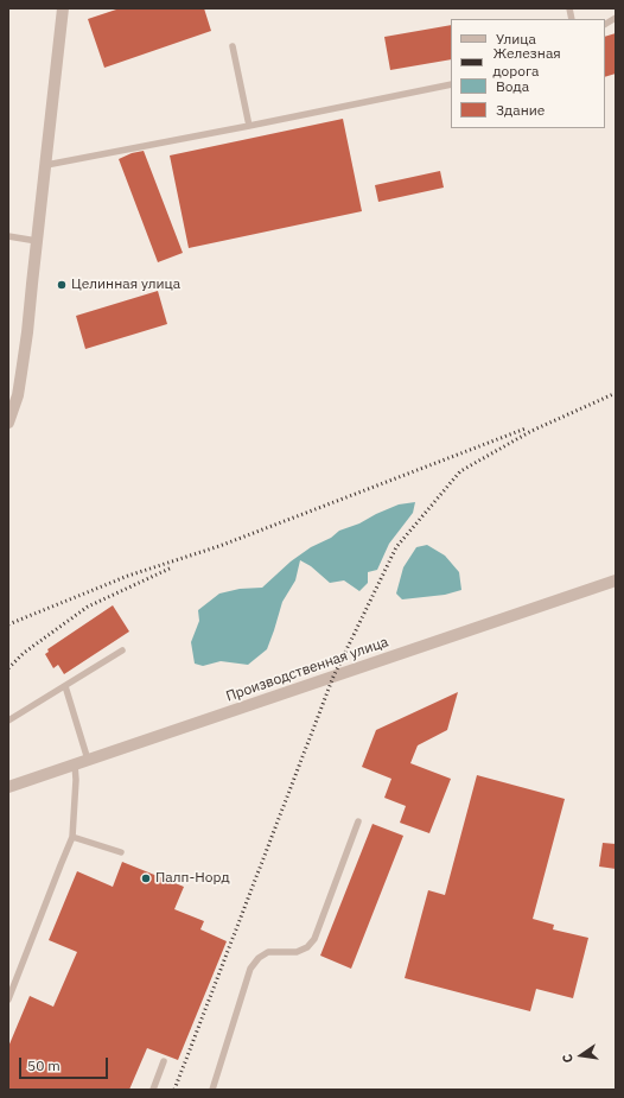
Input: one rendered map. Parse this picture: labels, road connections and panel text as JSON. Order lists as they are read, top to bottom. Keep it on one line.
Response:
{"streets":{"street":["Производственная улица"]},"places":["Целинная улица","Палп-Норд"],"legend":["Улица","Железная дорога","Вода","Здание"],"scale_bar":"50 m","north":"left"}
